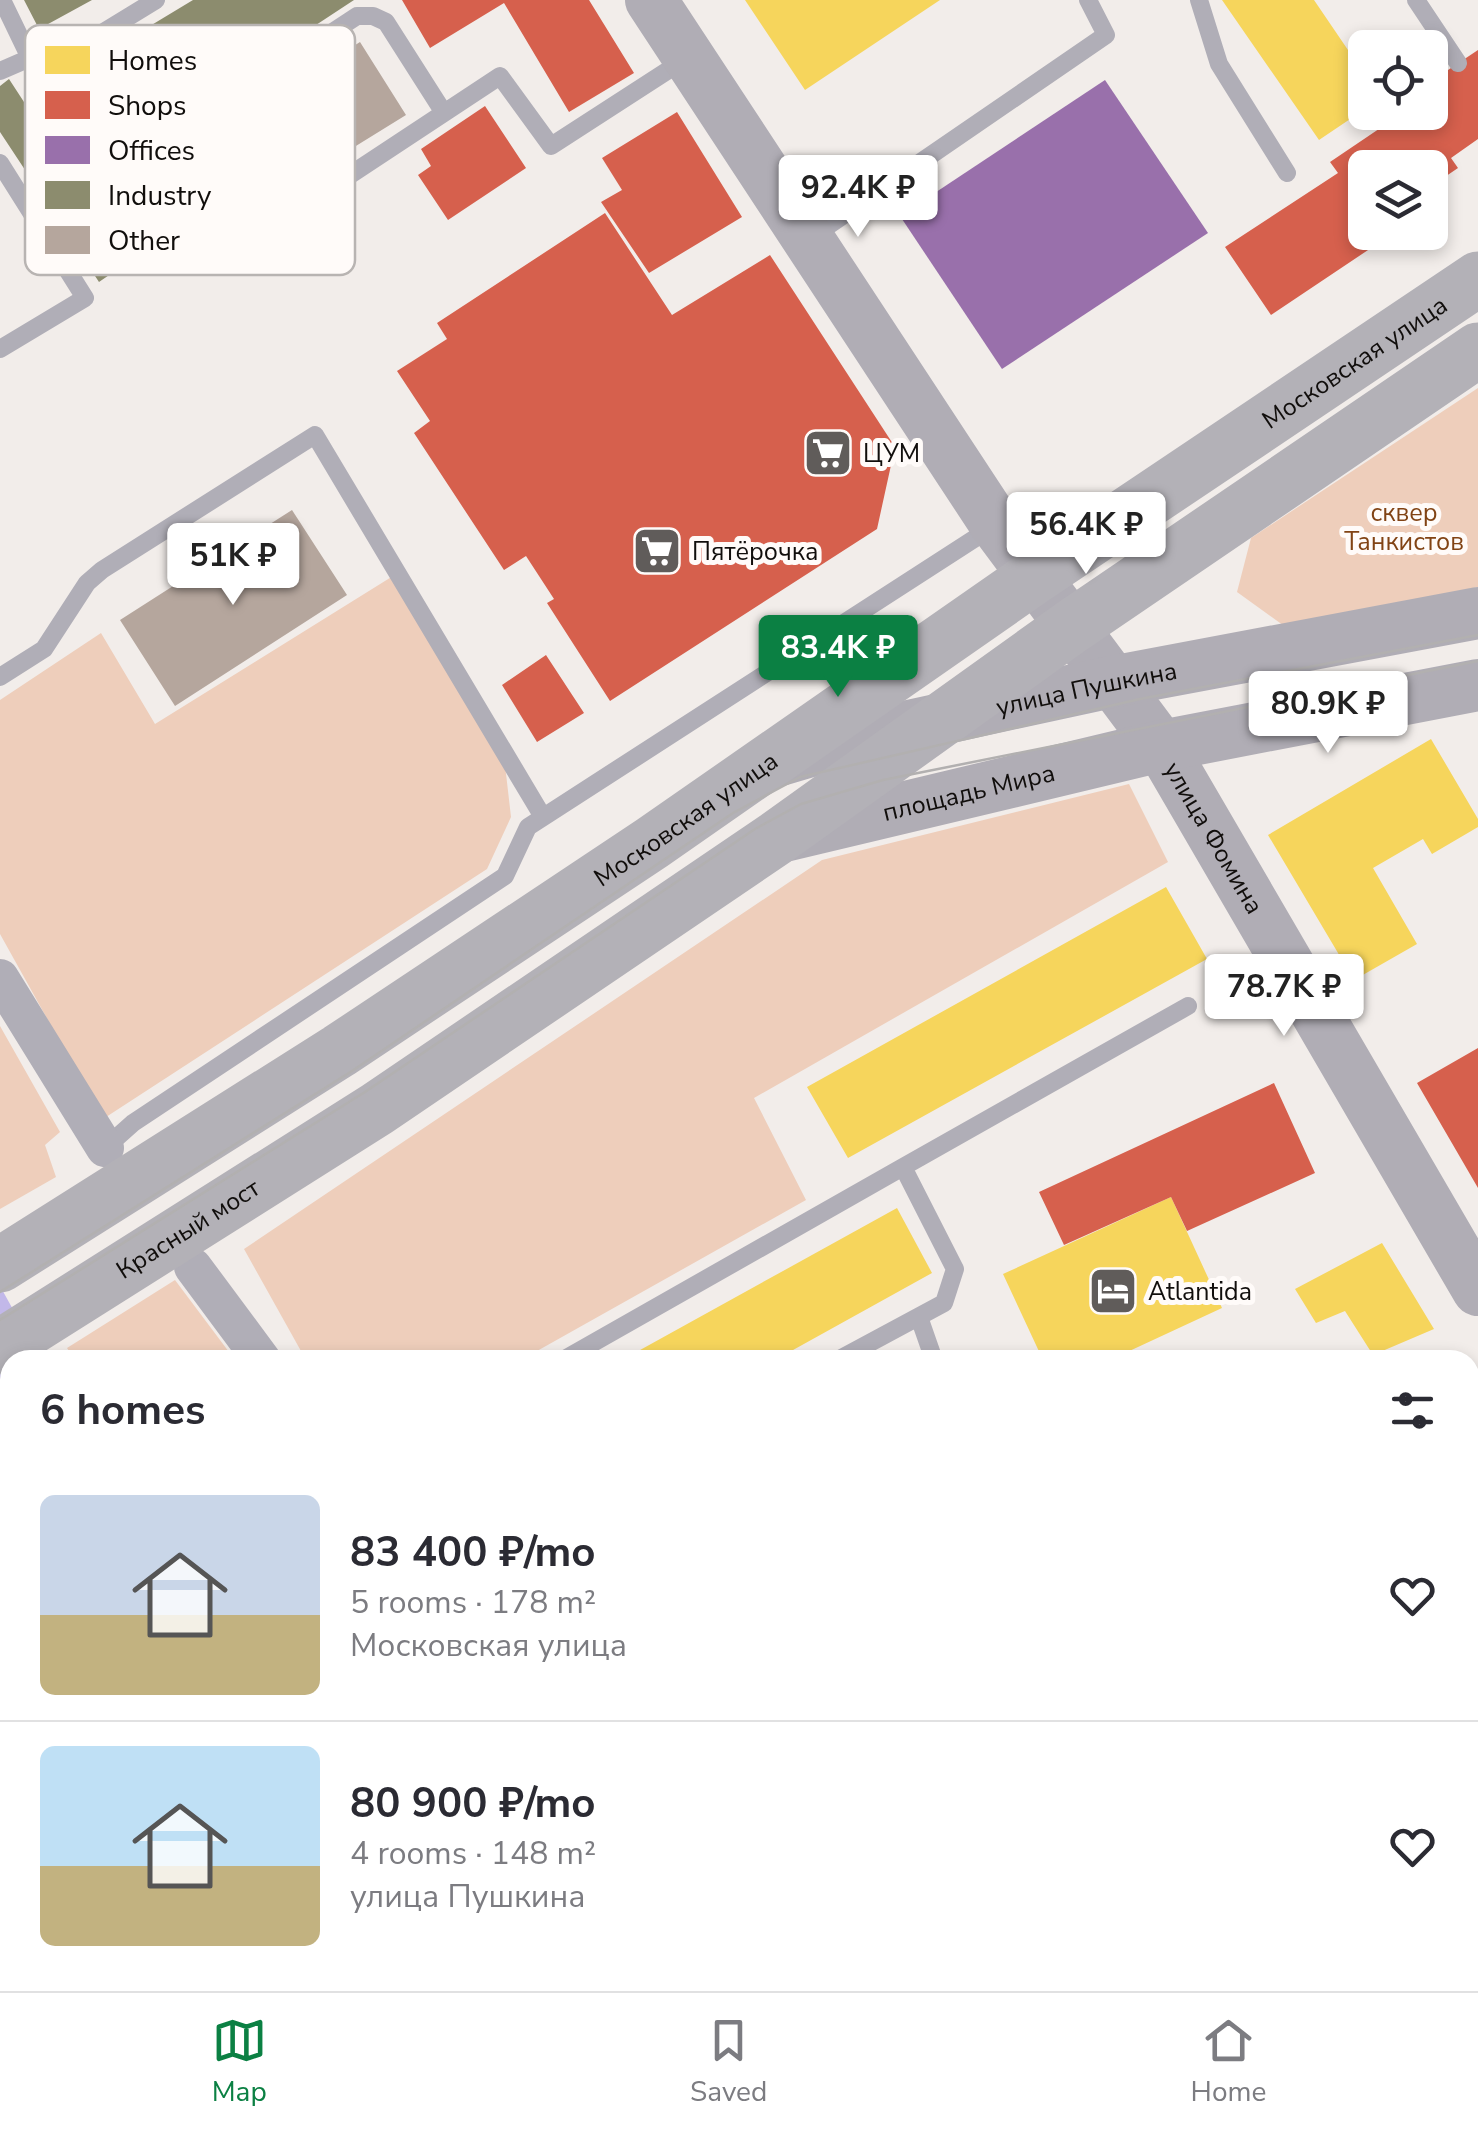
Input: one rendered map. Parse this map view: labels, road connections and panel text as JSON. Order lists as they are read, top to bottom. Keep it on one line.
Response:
{"streets":{"main road":["Московская улица","Красный мост"],"street":["улица Пушкина","площадь Мира","улица Фомина"]},"crossings":[["Московская улица","улица Пушкина"],["Московская улица","улица Фомина"],["улица Пушкина","улица Фомина"],["площадь Мира","улица Фомина"],["площадь Мира","Красный мост"]],"parks":["сквер Танкистов"],"places":{"supermarket":["ЦУМ","Пятёрочка"],"hotel":["Atlantida"]},"legend":["Homes","Shops","Offices","Industry","Other"],"page":{"price":["92.4K ₽","56.4K ₽","51K ₽","83.4K ₽","80.9K ₽","78.7K ₽"],"heading":"6 homes","list":[{"name":"83 400 ₽/mo","note":"5 rooms · 178 m² · Московская улица"},{"name":"80 900 ₽/mo","note":"4 rooms · 148 m² · улица Пушкина"}],"tabs":["Map","Saved","Home"]}}
